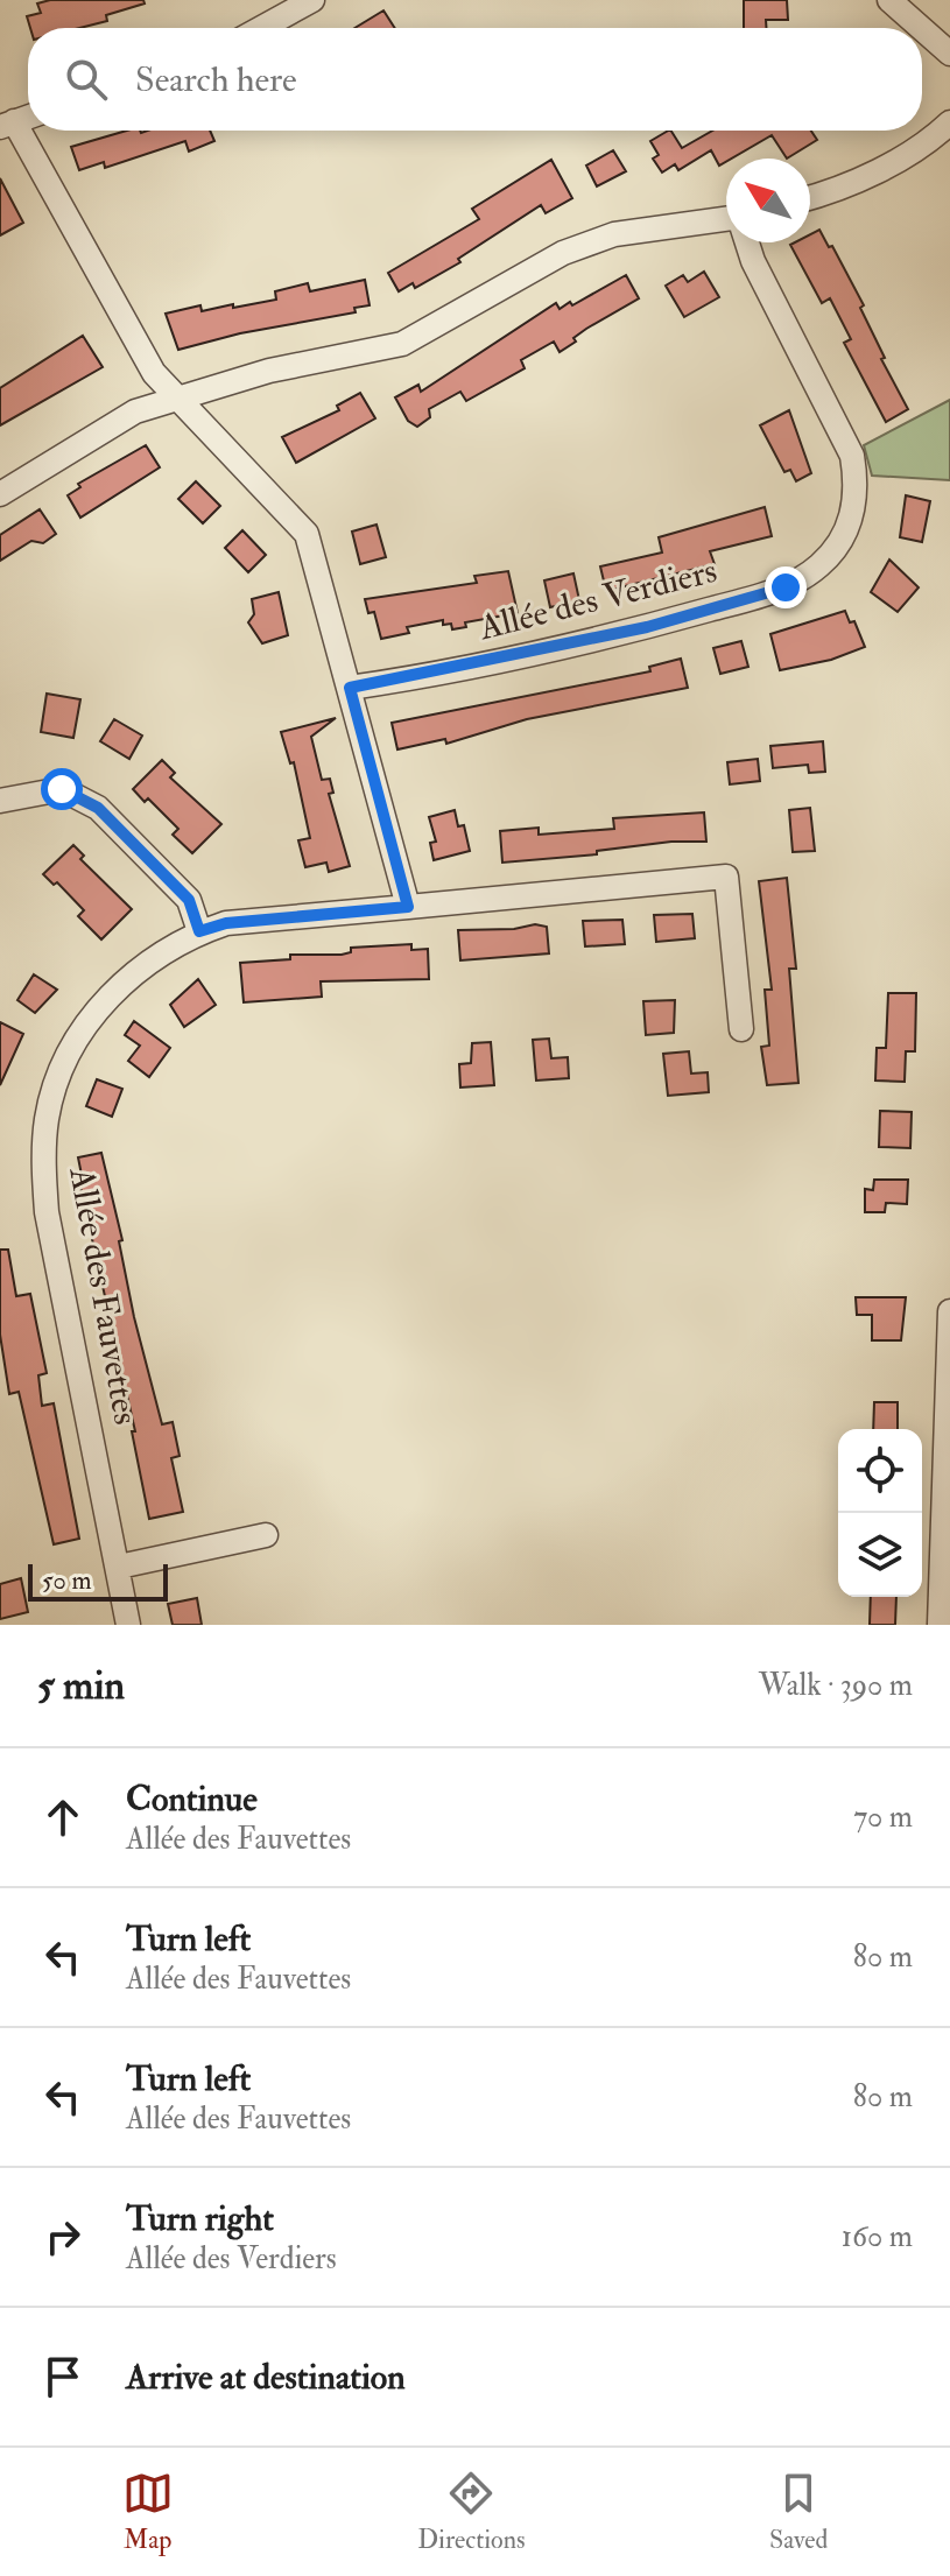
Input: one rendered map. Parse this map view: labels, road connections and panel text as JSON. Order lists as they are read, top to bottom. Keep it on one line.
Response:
{"streets":{"street":["Allée des Verdiers","Allée des Fauvettes"]},"scale_bar":"50 m","north":"top left","page":{"search":"Search here","scale":"50 m","heading":["5 min","Walk · 390 m"],"list":[["Continue","Allée des Fauvettes","70 m"],["Turn left","Allée des Fauvettes","80 m"],["Turn left","Allée des Fauvettes","80 m"],["Turn right","Allée des Verdiers","160 m"],"Arrive at destination"],"nav":["Map","Directions","Saved"]}}
